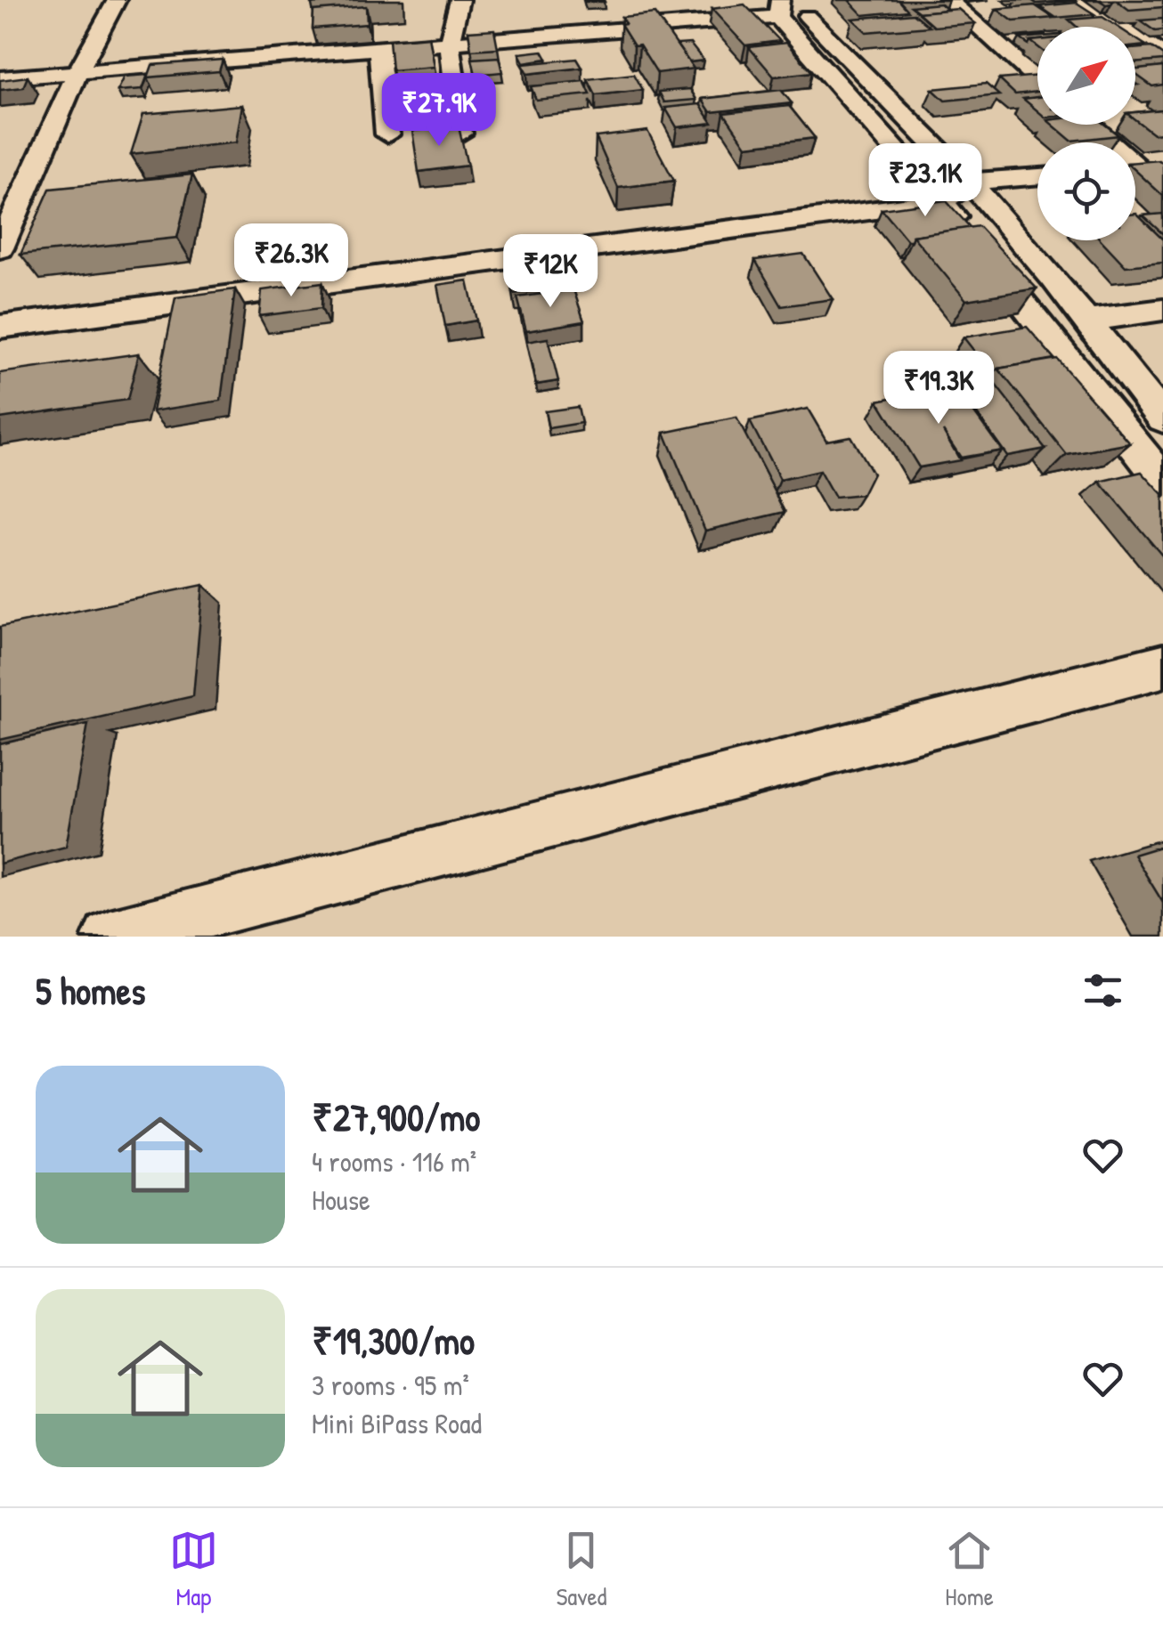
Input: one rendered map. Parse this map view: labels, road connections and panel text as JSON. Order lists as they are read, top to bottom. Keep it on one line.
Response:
{"north":"top right","page":{"price":["₹27.9K","₹23.1K","₹26.3K","₹12K","₹19.3K"],"heading":"5 homes","list":[{"name":"₹27,900/mo","note":"4 rooms · 116 m² · House"},{"name":"₹19,300/mo","note":"3 rooms · 95 m² · Mini BiPass Road"}],"tabs":["Map","Saved","Home"]}}
